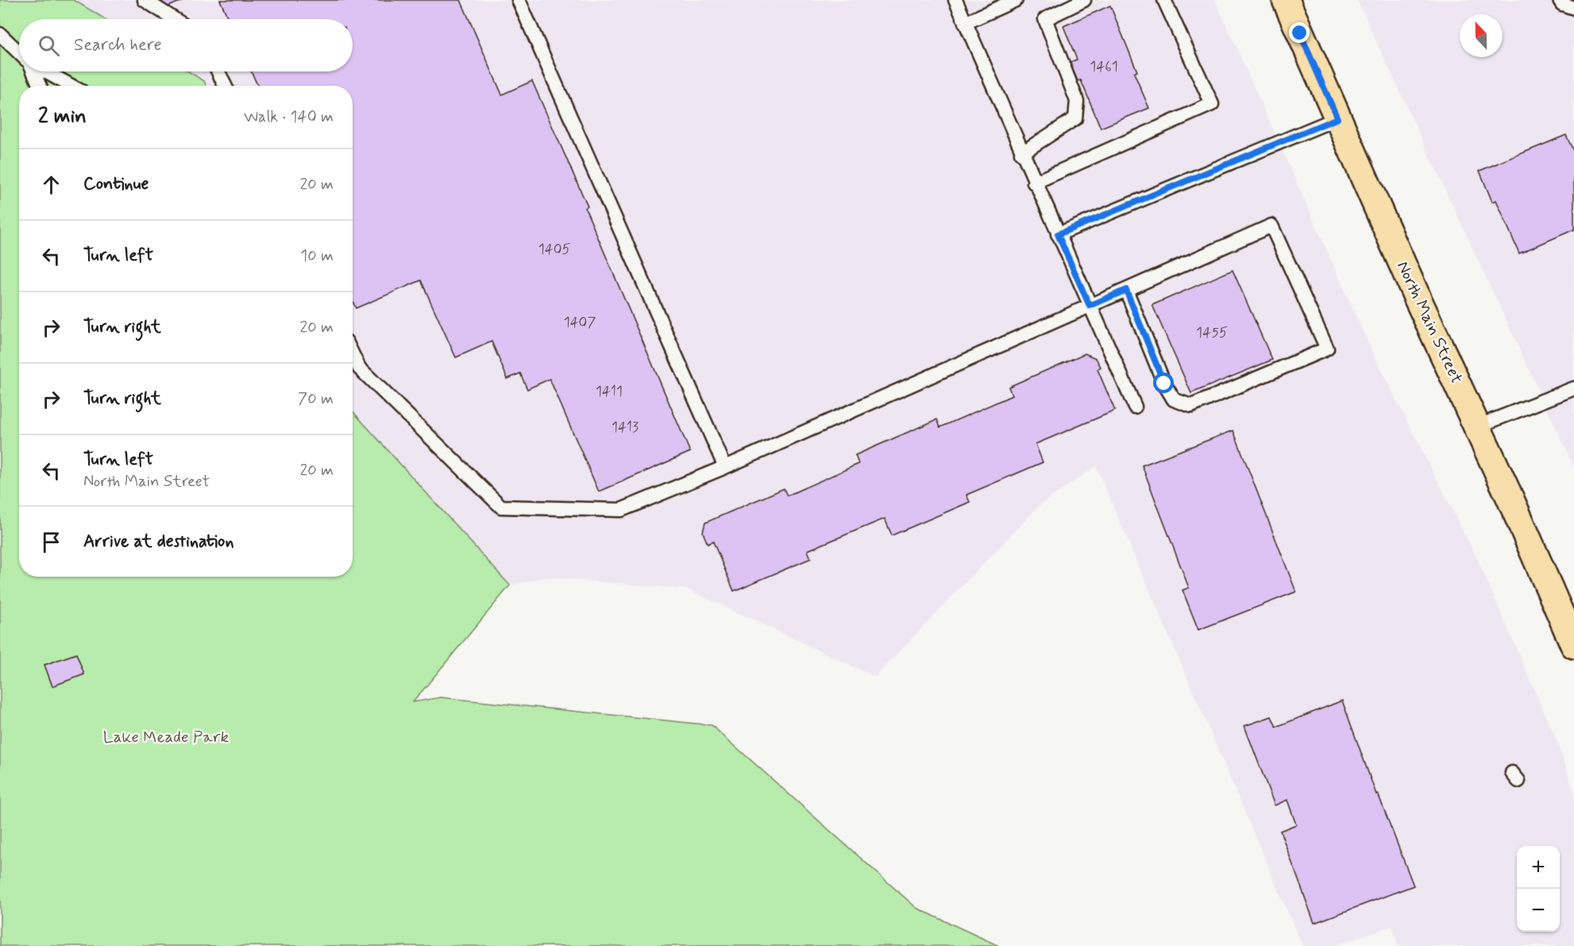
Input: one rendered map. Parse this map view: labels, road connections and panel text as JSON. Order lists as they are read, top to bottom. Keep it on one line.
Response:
{"streets":{"main road":["North Main Street"]},"parks":["Lake Meade Park"],"house_numbers":["1461","1405","1407","1455","1411","1413"],"north":"top","page":{"search":"Search here","heading":["2 min","Walk · 140 m"],"list":[["Continue","20 m"],["Turn left","10 m"],["Turn right","20 m"],["Turn right","70 m"],["Turn left","North Main Street","20 m"],"Arrive at destination"],"map_buttons":["+","−"]}}
